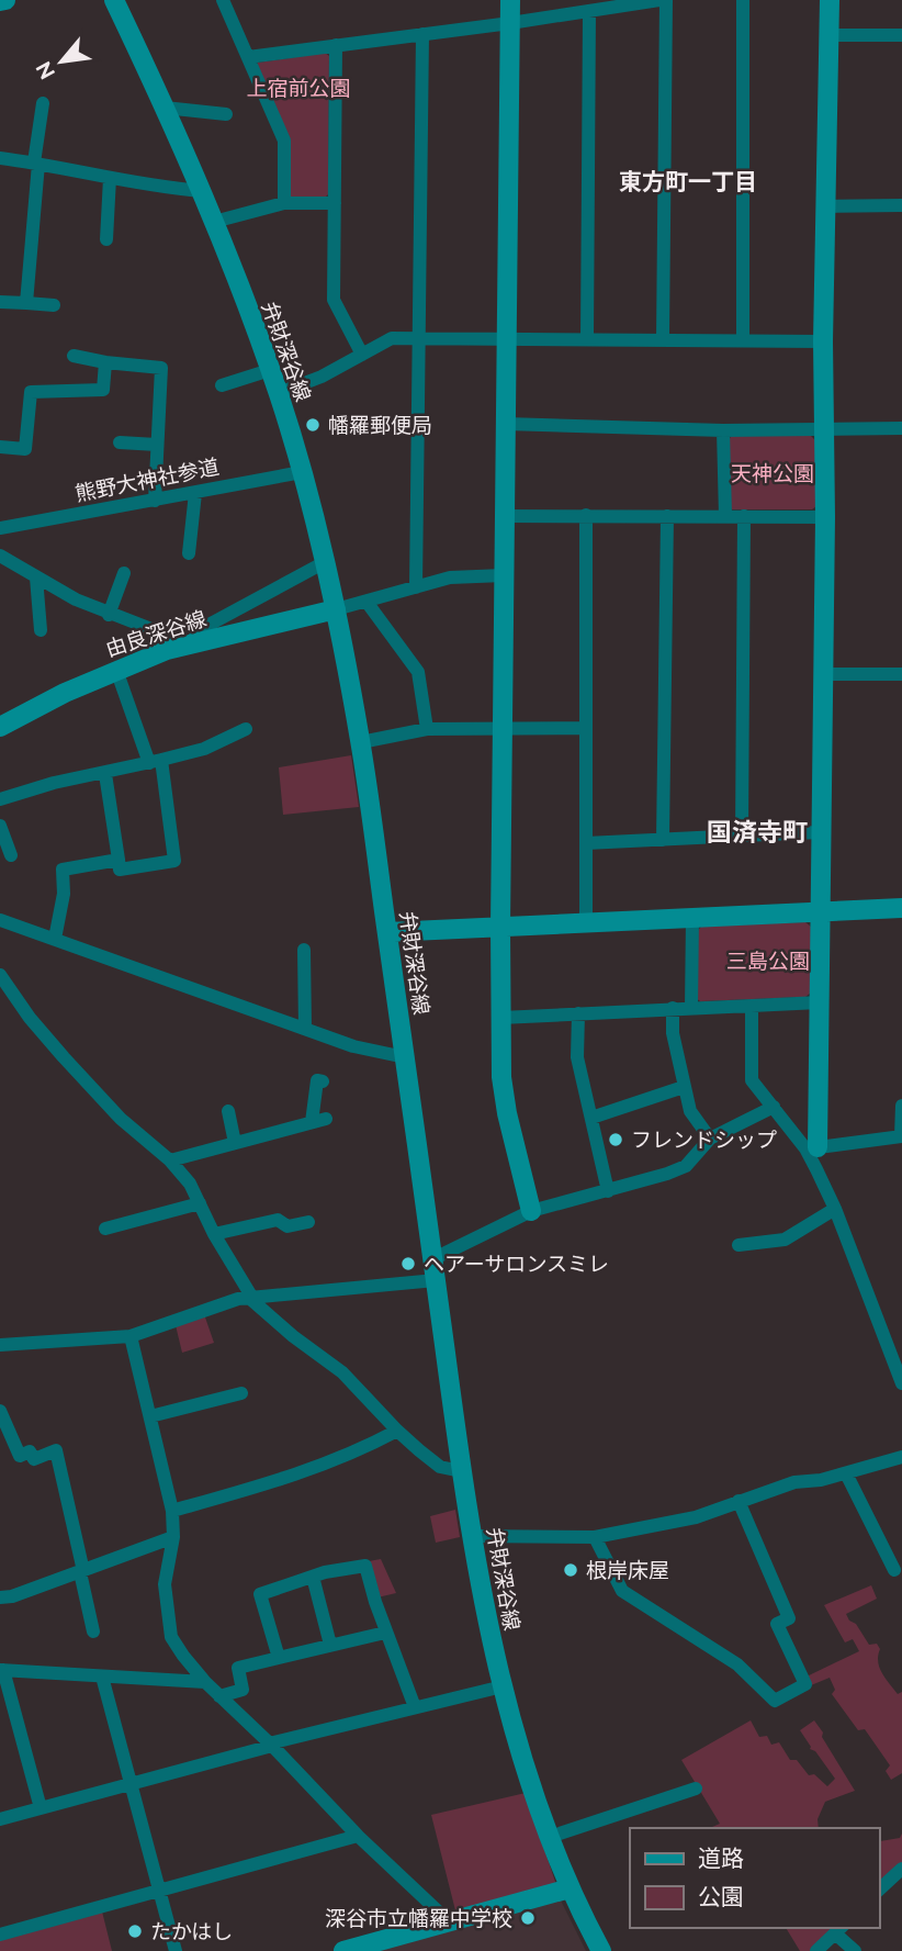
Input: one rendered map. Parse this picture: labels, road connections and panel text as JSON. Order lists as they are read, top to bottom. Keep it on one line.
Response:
{"streets":{"street":["弁財深谷線","熊野大神社参道","由良深谷線"]},"crossings":[["弁財深谷線","熊野大神社参道"],["弁財深谷線","由良深谷線"]],"districts":["東方町一丁目","国済寺町"],"parks":["上宿前公園","天神公園","三島公園"],"places":["幡羅郵便局","フレンドシップ","ヘアーサロンスミレ","根岸床屋","深谷市立幡羅中学校","たかはし"],"legend":["道路","公園"],"north":"bottom left"}
